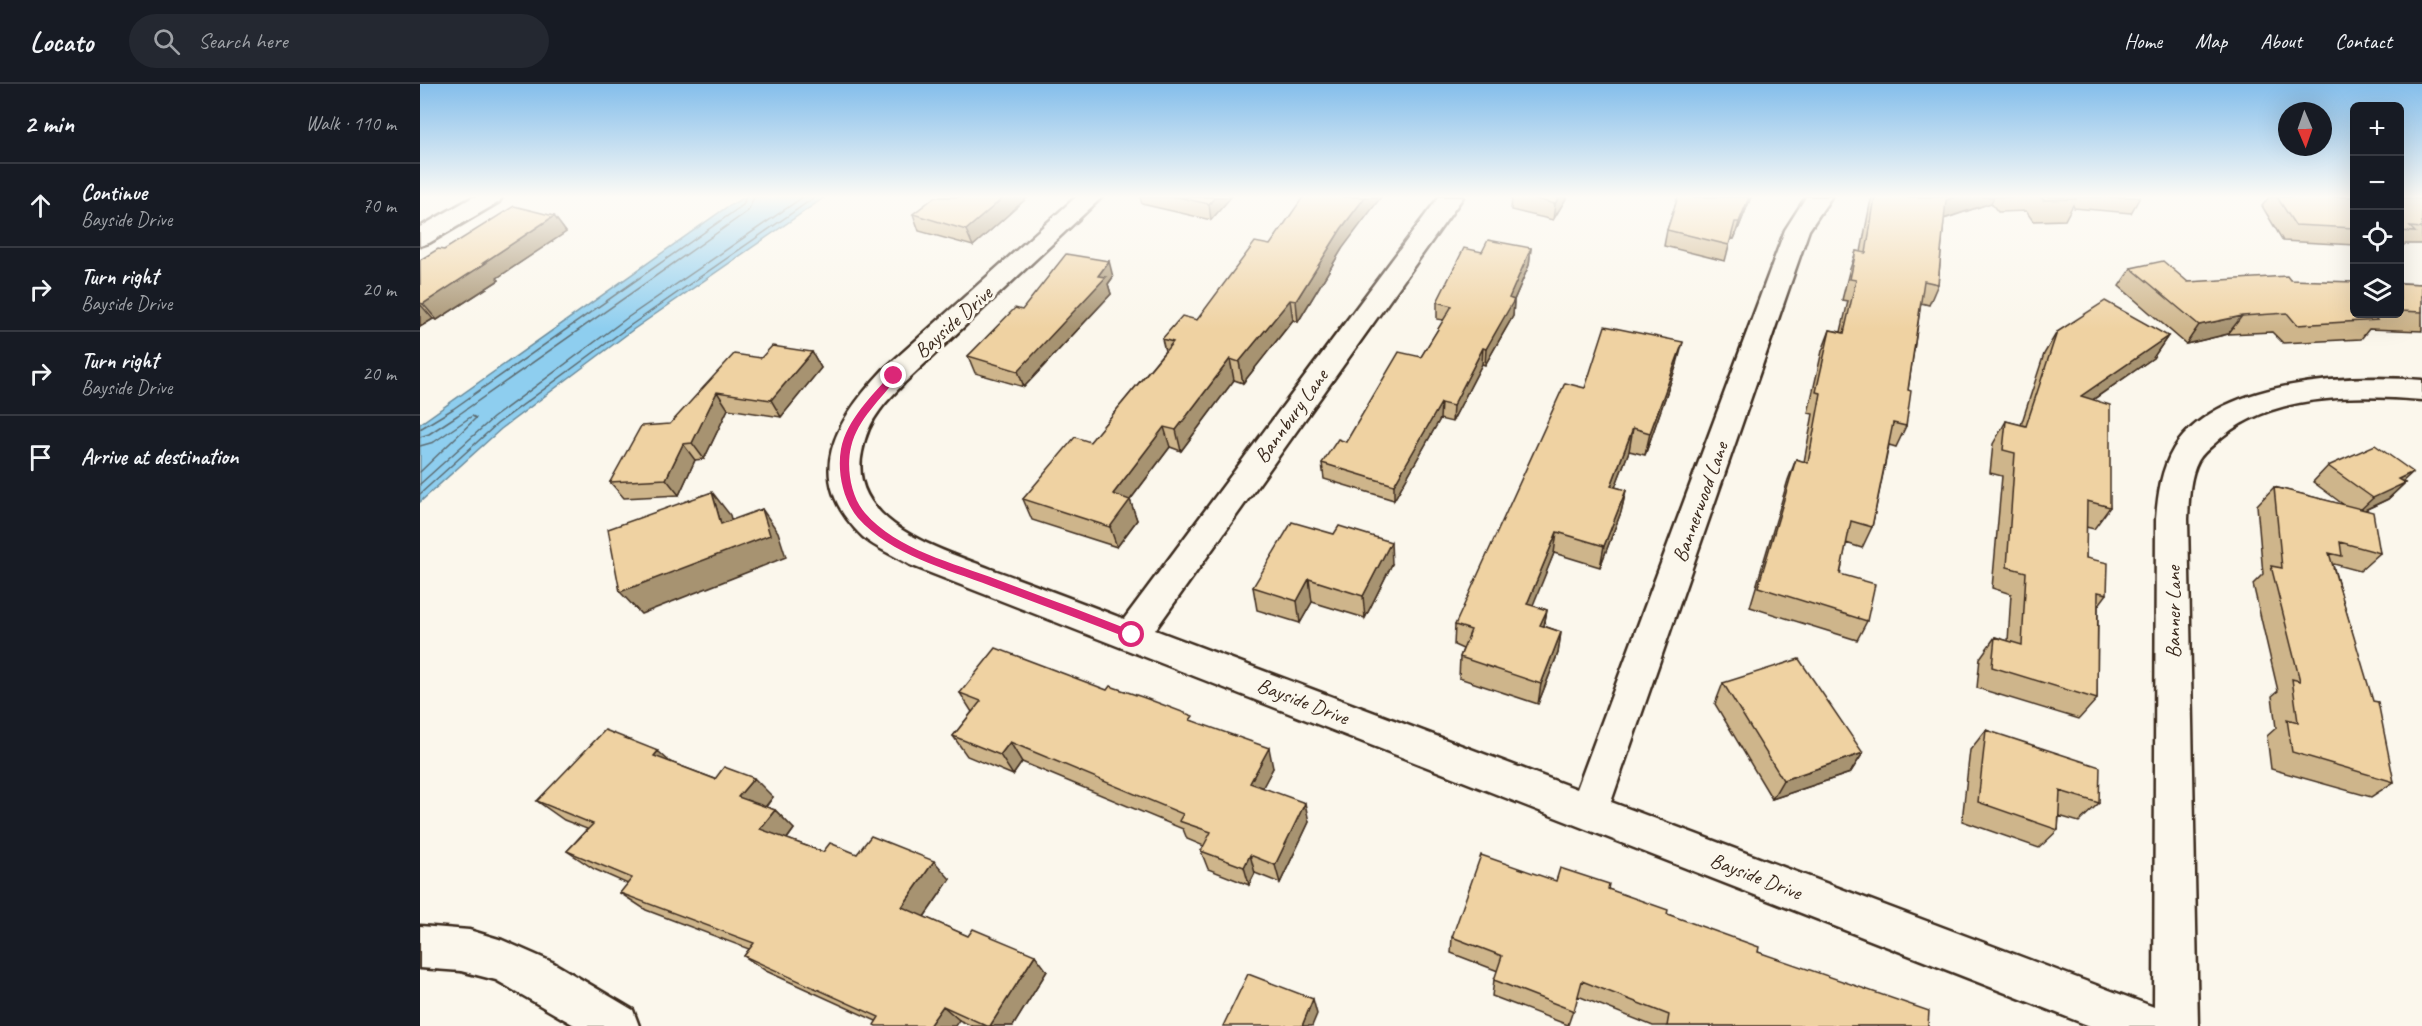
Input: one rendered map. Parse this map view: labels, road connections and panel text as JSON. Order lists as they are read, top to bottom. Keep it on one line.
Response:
{"streets":{"street":["Bayside Drive","Bannbury Lane","Bannerwood Lane","Banner Lane"]},"crossings":[["Bayside Drive","Bannbury Lane"],["Bayside Drive","Bannerwood Lane"]],"north":"bottom","page":{"header":"Locato","search":"Search here","nav":["Home","Map","About","Contact"],"heading":["2 min","Walk · 110 m"],"map_buttons":["+","−"],"list":[["Continue","Bayside Drive","70 m"],["Turn right","Bayside Drive","20 m"],["Turn right","Bayside Drive","20 m"],"Arrive at destination"]}}
